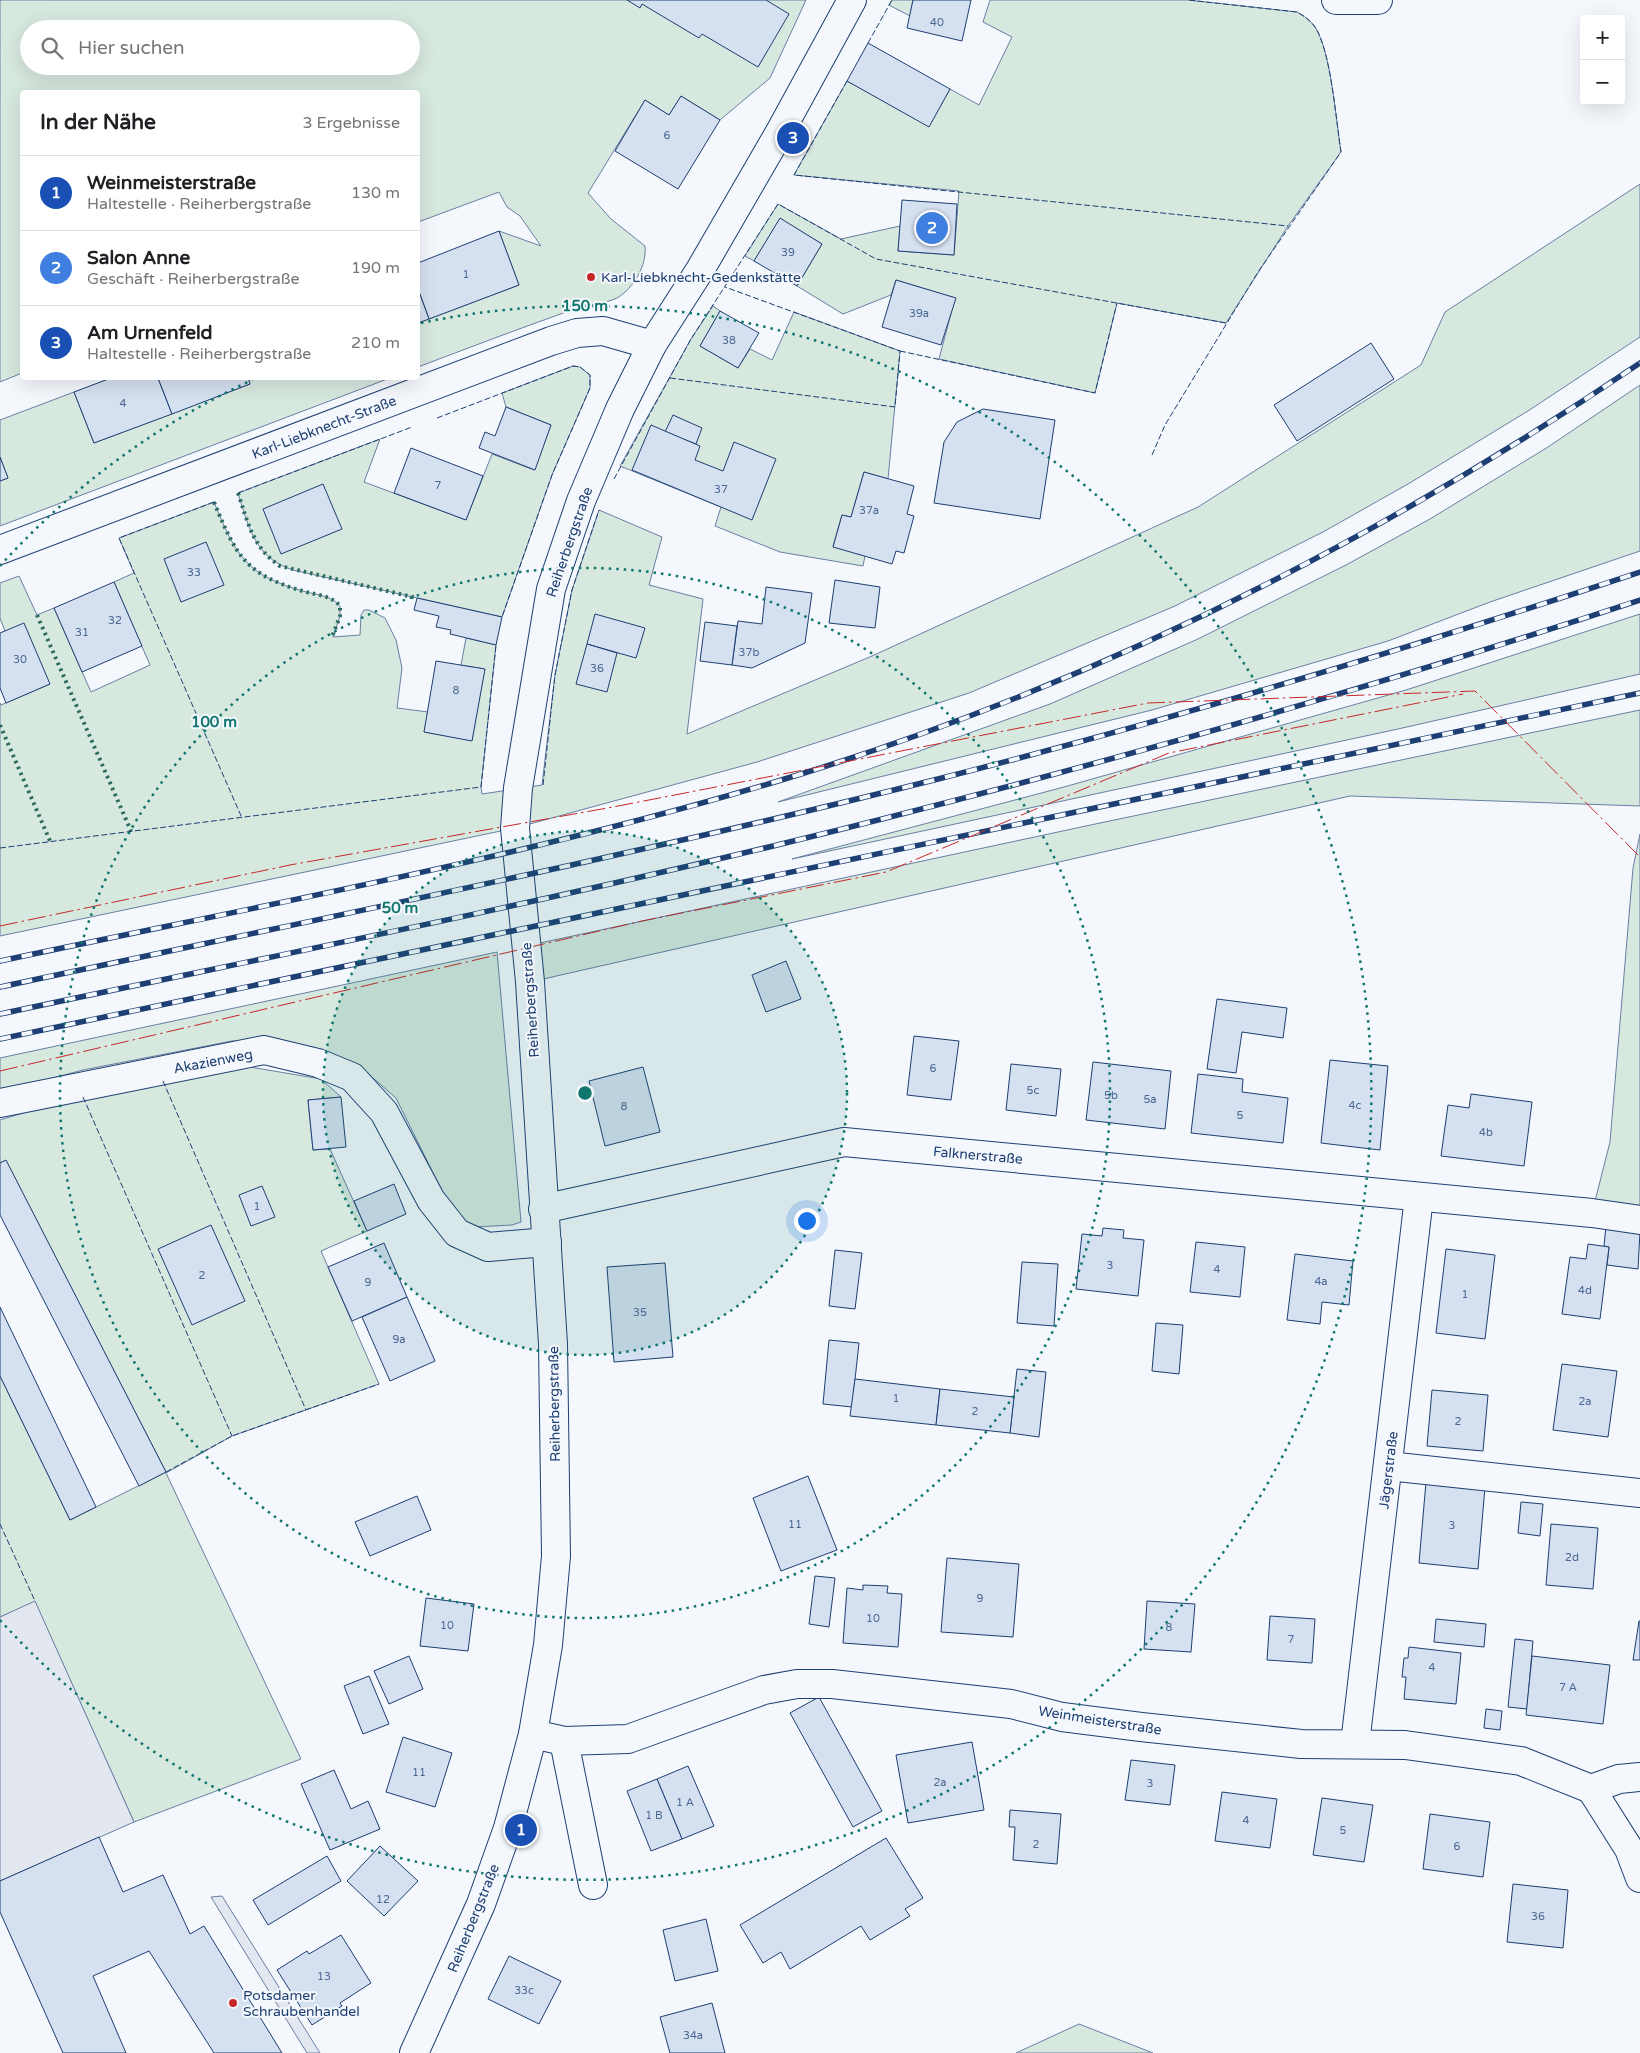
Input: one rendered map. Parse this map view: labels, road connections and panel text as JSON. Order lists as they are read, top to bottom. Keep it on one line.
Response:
{"streets":{"street":["Karl-Liebknecht-Straße","Reiherbergstraße","Akazienweg","Falknerstraße","Jägerstraße","Weinmeisterstraße"]},"crossings":[["Karl-Liebknecht-Straße","Reiherbergstraße"],["Reiherbergstraße","Akazienweg"],["Reiherbergstraße","Falknerstraße"],["Reiherbergstraße","Weinmeisterstraße"],["Falknerstraße","Jägerstraße"],["Jägerstraße","Weinmeisterstraße"]],"places":["Karl-Liebknecht-Gedenkstätte","Potsdamer Schraubenhandel"],"house_numbers":["40","6","39","1","39a","38","4","7","37","37a","33","32","31","37b","30","36","8","6","5c","5b","5a","4c","8","5","4b","1","3","4","2","4a","9","4d","1","35","9a","1","2a","2","2","11","3","2d","9","10","10","8","7","4","7 A","11","2a","3","1 A","1 B","4","5","2","6","12","36","13","33c","34a"],"page":{"map_buttons":["+","−"],"search":"Hier suchen","heading":["In der Nähe","3 Ergebnisse"],"pins":["3","2","1"],"list":[{"mark":"1","name":"Weinmeisterstraße","note":"Haltestelle · Reiherbergstraße","value":"130 m"},{"mark":"2","name":"Salon Anne","note":"Geschäft · Reiherbergstraße","value":"190 m"},{"mark":"3","name":"Am Urnenfeld","note":"Haltestelle · Reiherbergstraße","value":"210 m"}]},"rings":["150 m","100 m","50 m"]}
